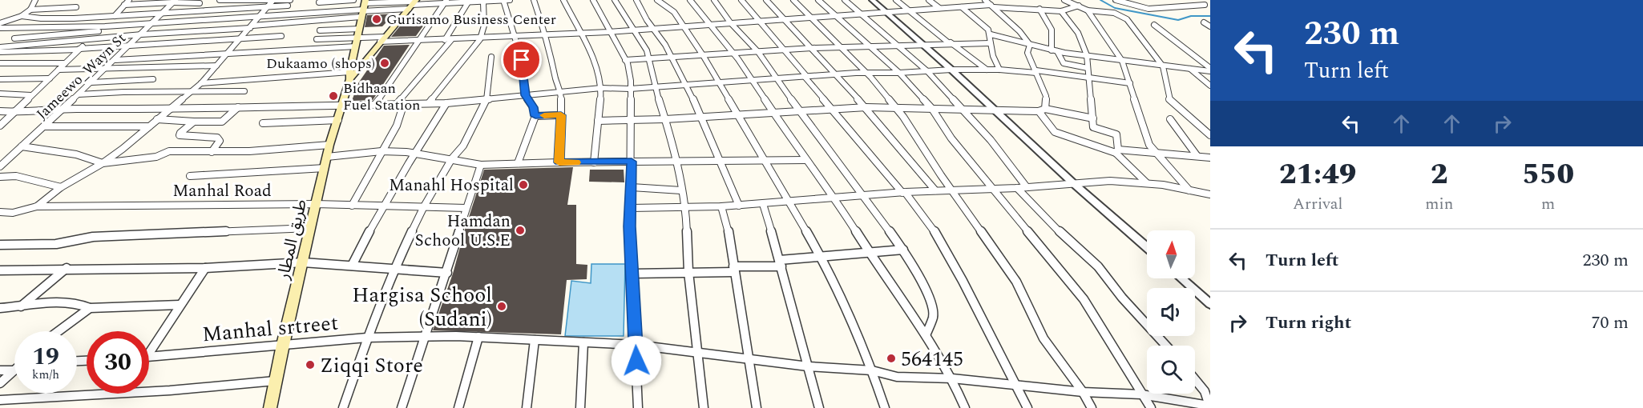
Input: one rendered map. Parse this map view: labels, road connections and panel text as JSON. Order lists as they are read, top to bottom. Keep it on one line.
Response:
{"streets":{"main road":["طريق المطار"],"street":["Jameewo_Wayn St","Manhal Road","Manhal srtreet"]},"crossings":[["Manhal Road","طريق المطار"],["طريق المطار","Manhal srtreet"]],"places":["Gurisamo Business Center","Dukaamo (shops)","Bidhaan Fuel Station","Manahl Hospital","Hamdan School U.S.E","Hargisa School (Sudani)","564145","Ziqqi Store"],"north":"top","page":{"turn":["230 m","Turn left"],"eta":["21:49","Arrival","2","min","550","m"],"list":[{"name":"Turn left","value":"230 m"},{"name":"Turn right","value":"70 m"}],"speed":"19 km/h","limit":"30"}}
